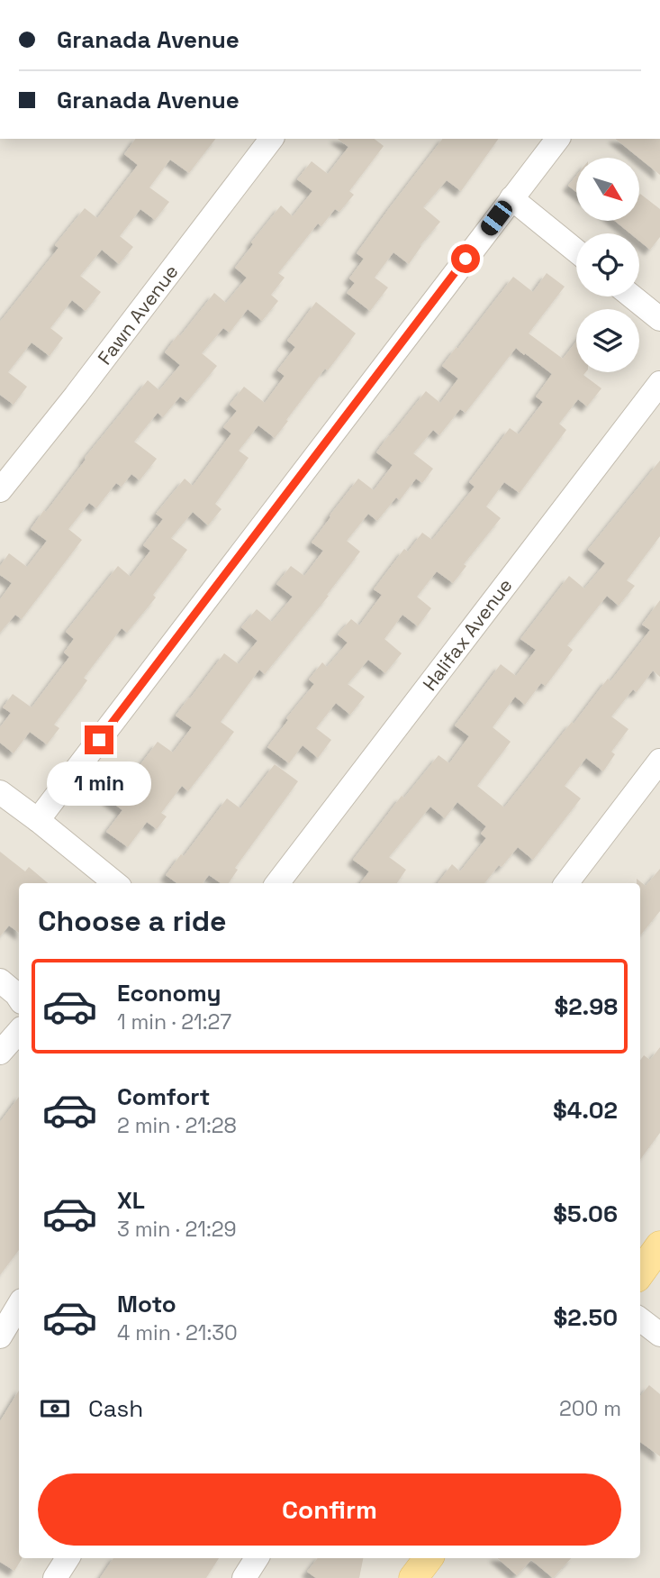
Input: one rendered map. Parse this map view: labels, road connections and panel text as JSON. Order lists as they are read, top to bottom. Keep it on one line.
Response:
{"streets":{"street":["Fawn Avenue","Halifax Avenue"]},"north":"bottom right","page":{"banner":["Granada Avenue","Granada Avenue"],"bubble":"1 min","heading":"Choose a ride","list":[{"name":"Economy","note":"1 min · 21:27","value":"$2.98"},{"name":"Comfort","note":"2 min · 21:28","value":"$4.02"},{"name":"XL","note":"3 min · 21:29","value":"$5.06"},{"name":"Moto","note":"4 min · 21:30","value":"$2.50"}],"pay":["Cash","200 m"],"buttons":"Confirm"}}
